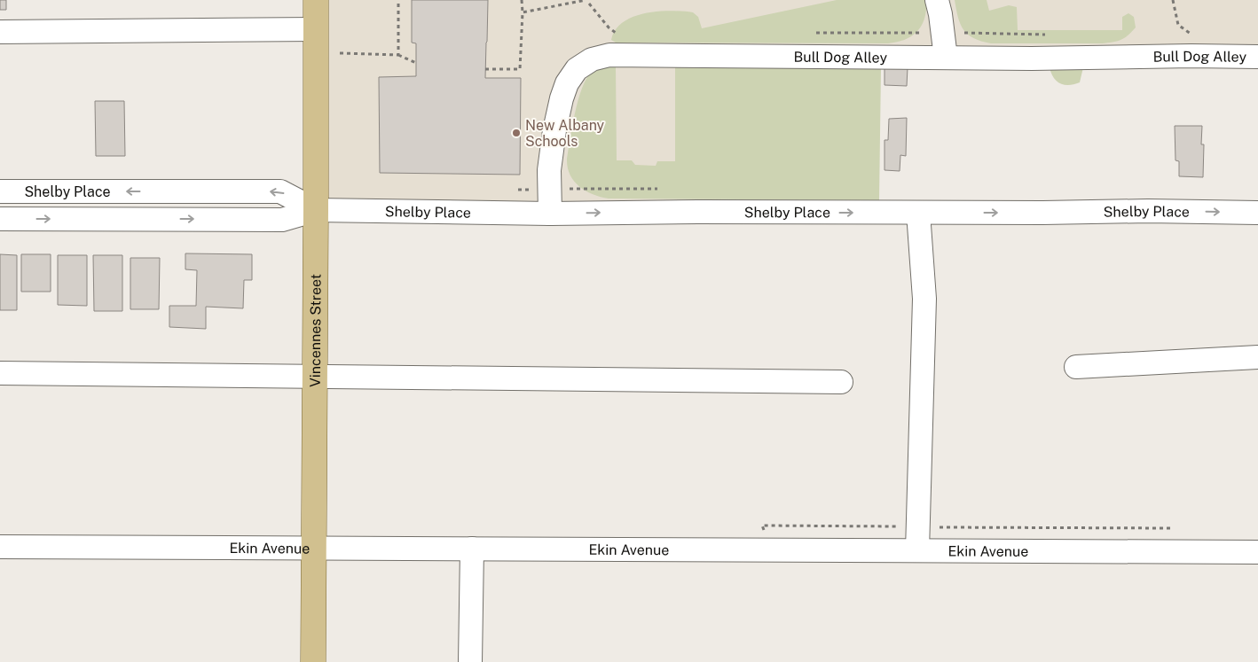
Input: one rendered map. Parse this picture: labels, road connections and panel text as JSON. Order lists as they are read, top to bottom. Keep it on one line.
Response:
{"streets":{"main road":["Vincennes Street"],"street":["Bull Dog Alley","Shelby Place","Ekin Avenue"]},"crossings":[["Bull Dog Alley","Shelby Place"],["Shelby Place","Vincennes Street"],["Vincennes Street","Ekin Avenue"]],"places":["New Albany Schools"]}
